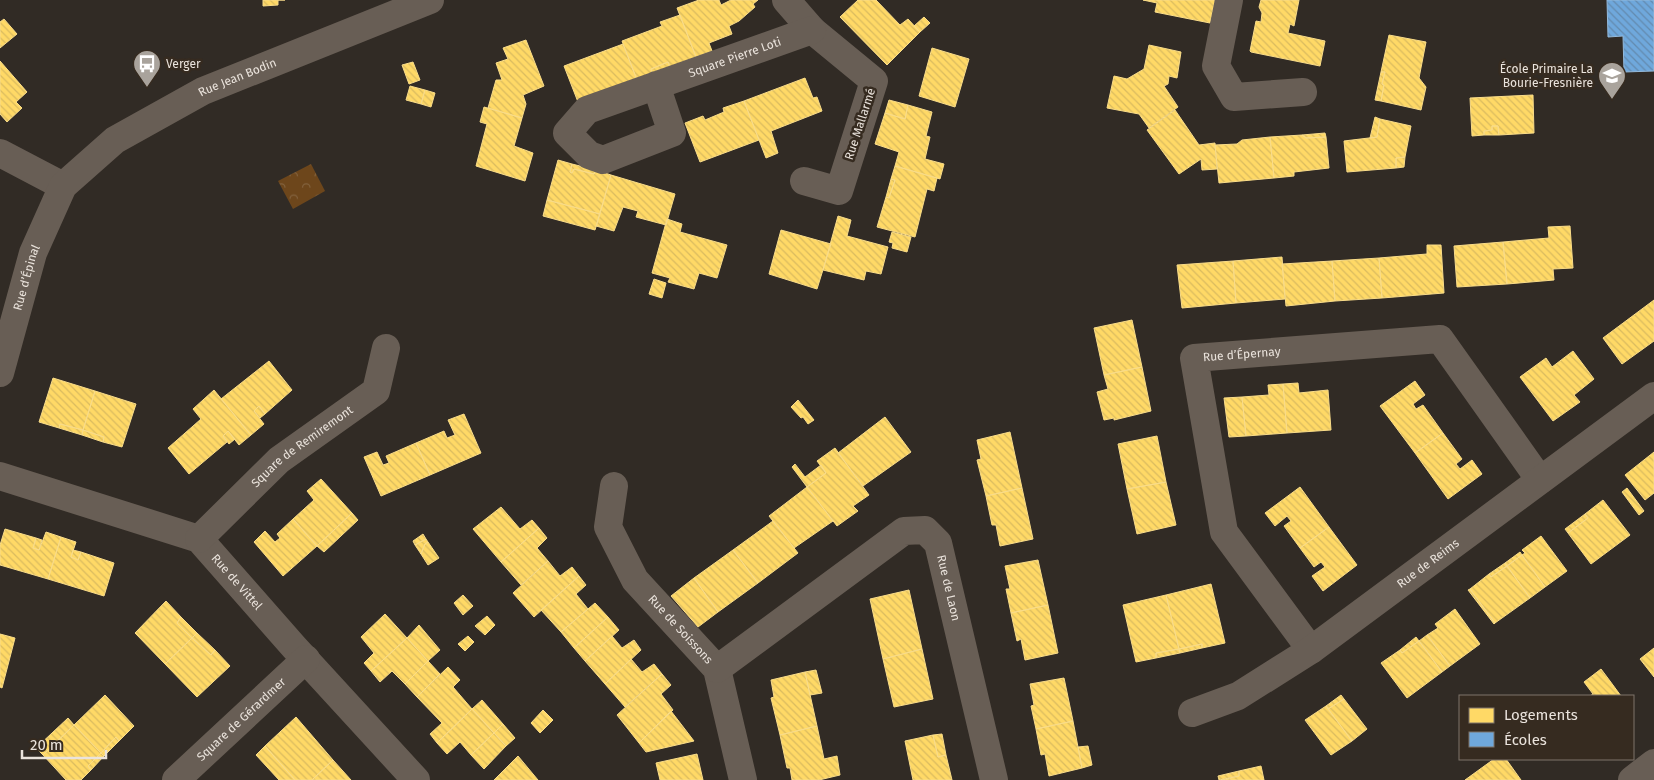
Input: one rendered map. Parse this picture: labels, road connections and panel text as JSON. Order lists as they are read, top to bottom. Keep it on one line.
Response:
{"streets":{"street":["Square Pierre Loti","Rue Jean Bodin","Rue Mallarmé","Rue d’Épinal","Rue d’Épernay","Square de Remiremont","Rue de Reims","Rue de Vittel","Rue de Laon","Rue de Soissons","Square de Gérardmer"]},"crossings":[["Square Pierre Loti","Rue Mallarmé"],["Rue Jean Bodin","Rue d’Épinal"],["Rue d’Épernay","Rue de Reims"],["Square de Remiremont","Rue de Vittel"],["Rue de Vittel","Square de Gérardmer"],["Rue de Laon","Rue de Soissons"]],"places":{"bus stop":["Verger"],"school or university":["École Primaire La Bourie-Fresnière"]},"legend":["Logements","Écoles"],"scale_bar":"20 m"}
